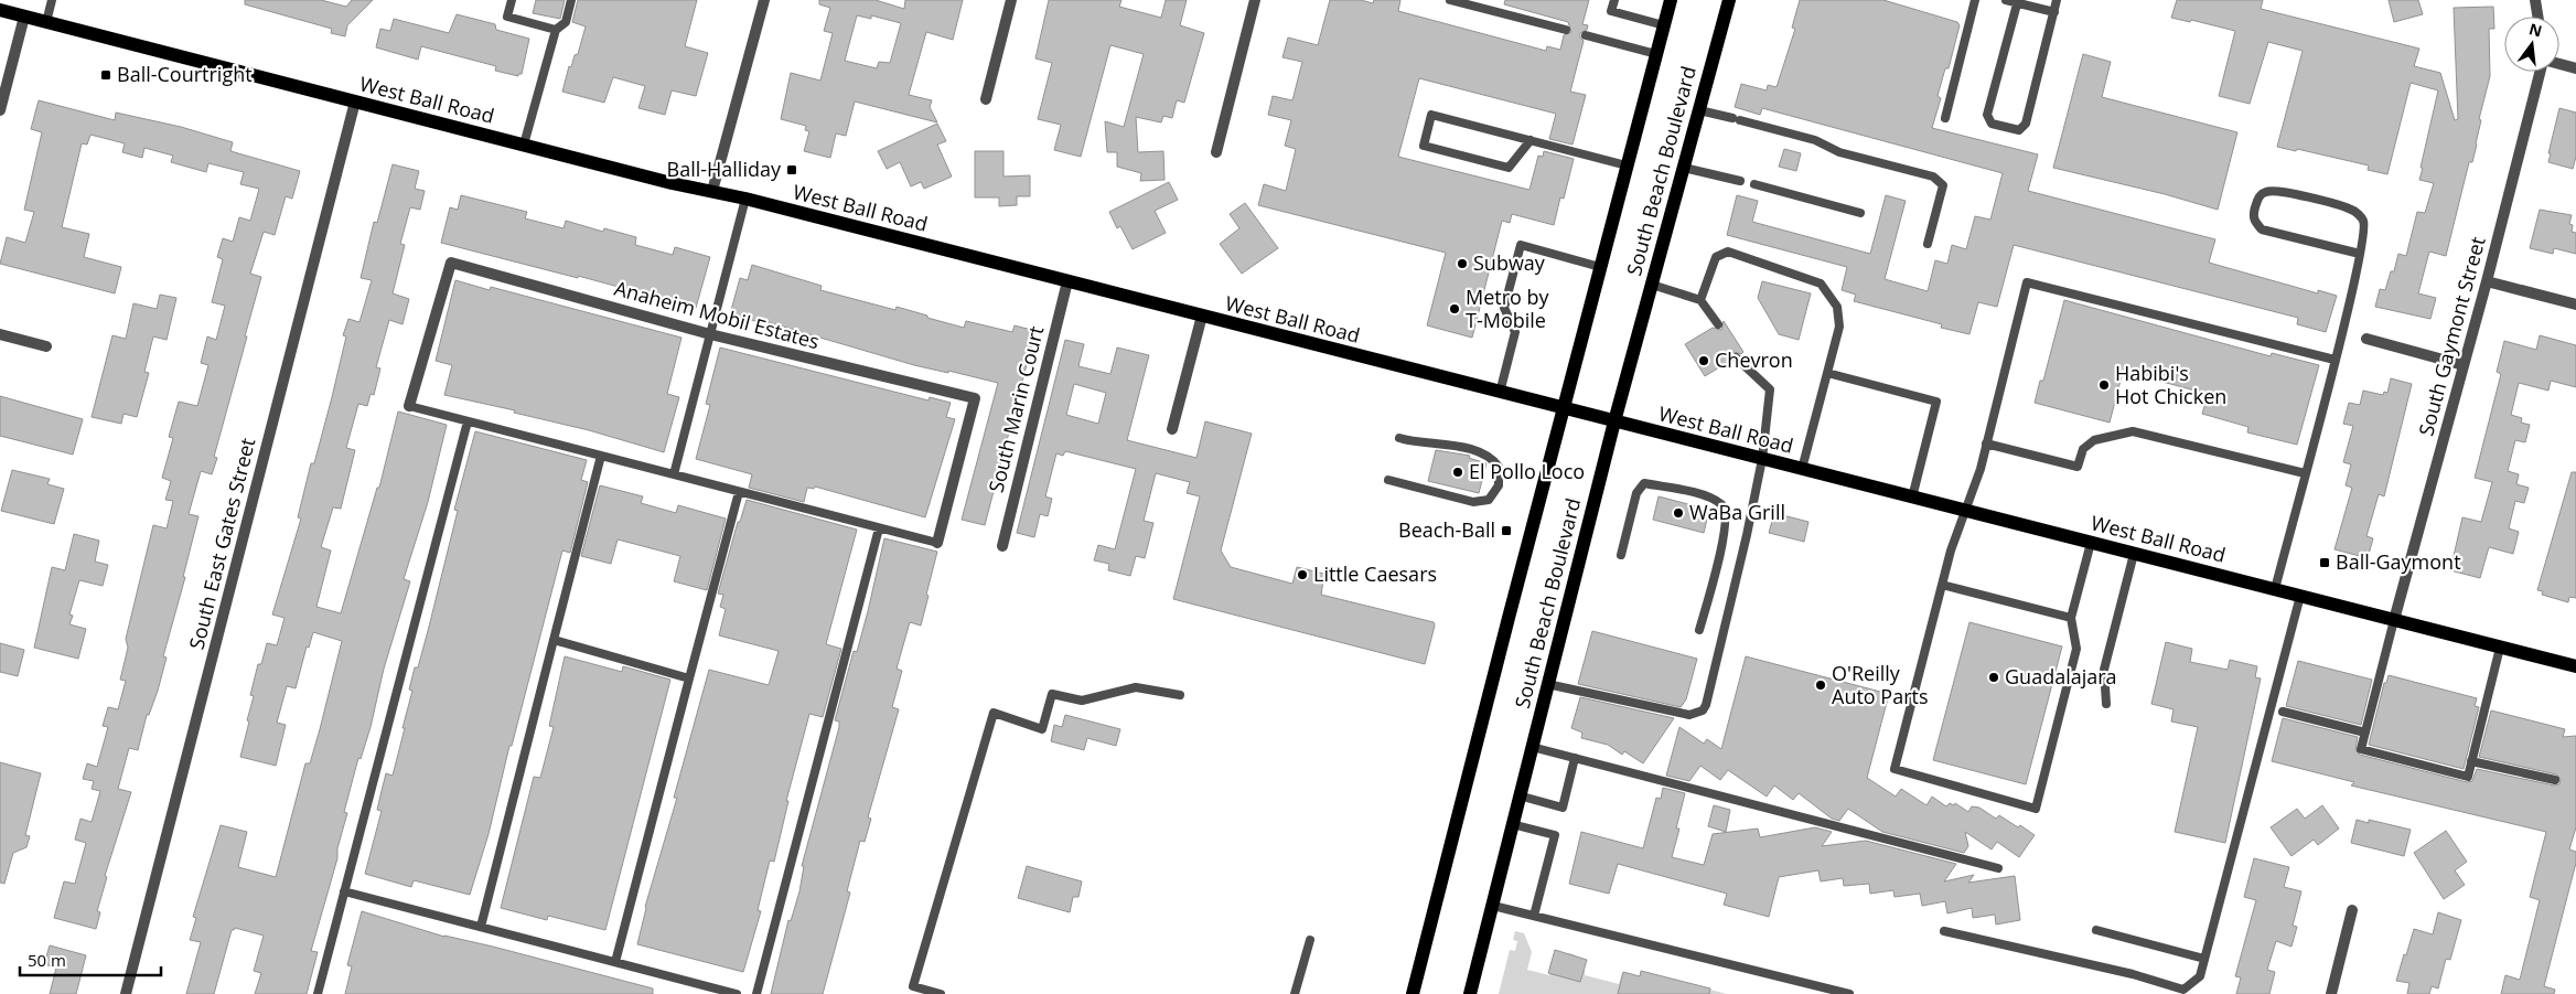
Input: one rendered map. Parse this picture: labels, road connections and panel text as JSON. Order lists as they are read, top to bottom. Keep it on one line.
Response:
{"streets":{"main road":["West Ball Road","South Beach Boulevard"],"street":["Anaheim Mobil Estates","South Gaymont Street","South Marin Court","South East Gates Street"]},"crossings":[["West Ball Road","South Beach Boulevard"],["West Ball Road","South Gaymont Street"],["West Ball Road","South Marin Court"],["West Ball Road","South East Gates Street"]],"places":{"transit":["Ball-Courtright","Ball-Halliday","Beach-Ball","Ball-Gaymont"],"other":["Subway","Metro by T-Mobile","Chevron","Habibi's Hot Chicken","El Pollo Loco","WaBa Grill","Little Caesars","Guadalajara","O'Reilly Auto Parts"]},"scale_bar":"50 m","north":"top"}
